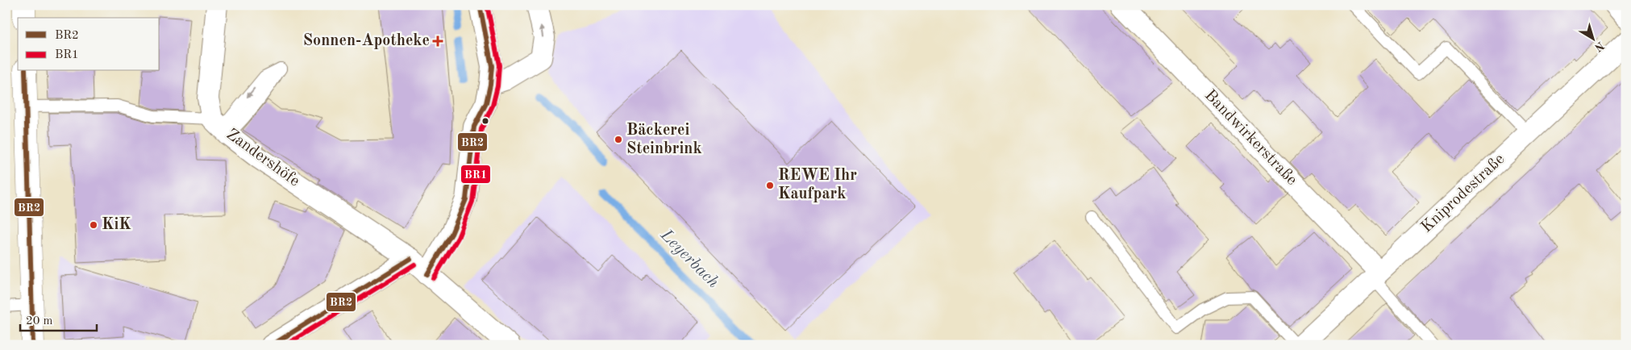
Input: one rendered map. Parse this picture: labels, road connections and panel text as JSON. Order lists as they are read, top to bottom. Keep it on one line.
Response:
{"streets":{"street":["Bandwirkerstraße","Zandershöfe","Kniprodestraße"]},"crossings":[["Bandwirkerstraße","Kniprodestraße"]],"water":["Leyerbach"],"places":{"health":["Sonnen-Apotheke"],"other":["Bäckerei Steinbrink","REWE Ihr Kaufpark","KiK"]},"lines":["transit line BR2","transit line BR1"],"legend":["BR2","BR1"],"scale_bar":"20 m","north":"bottom right"}
